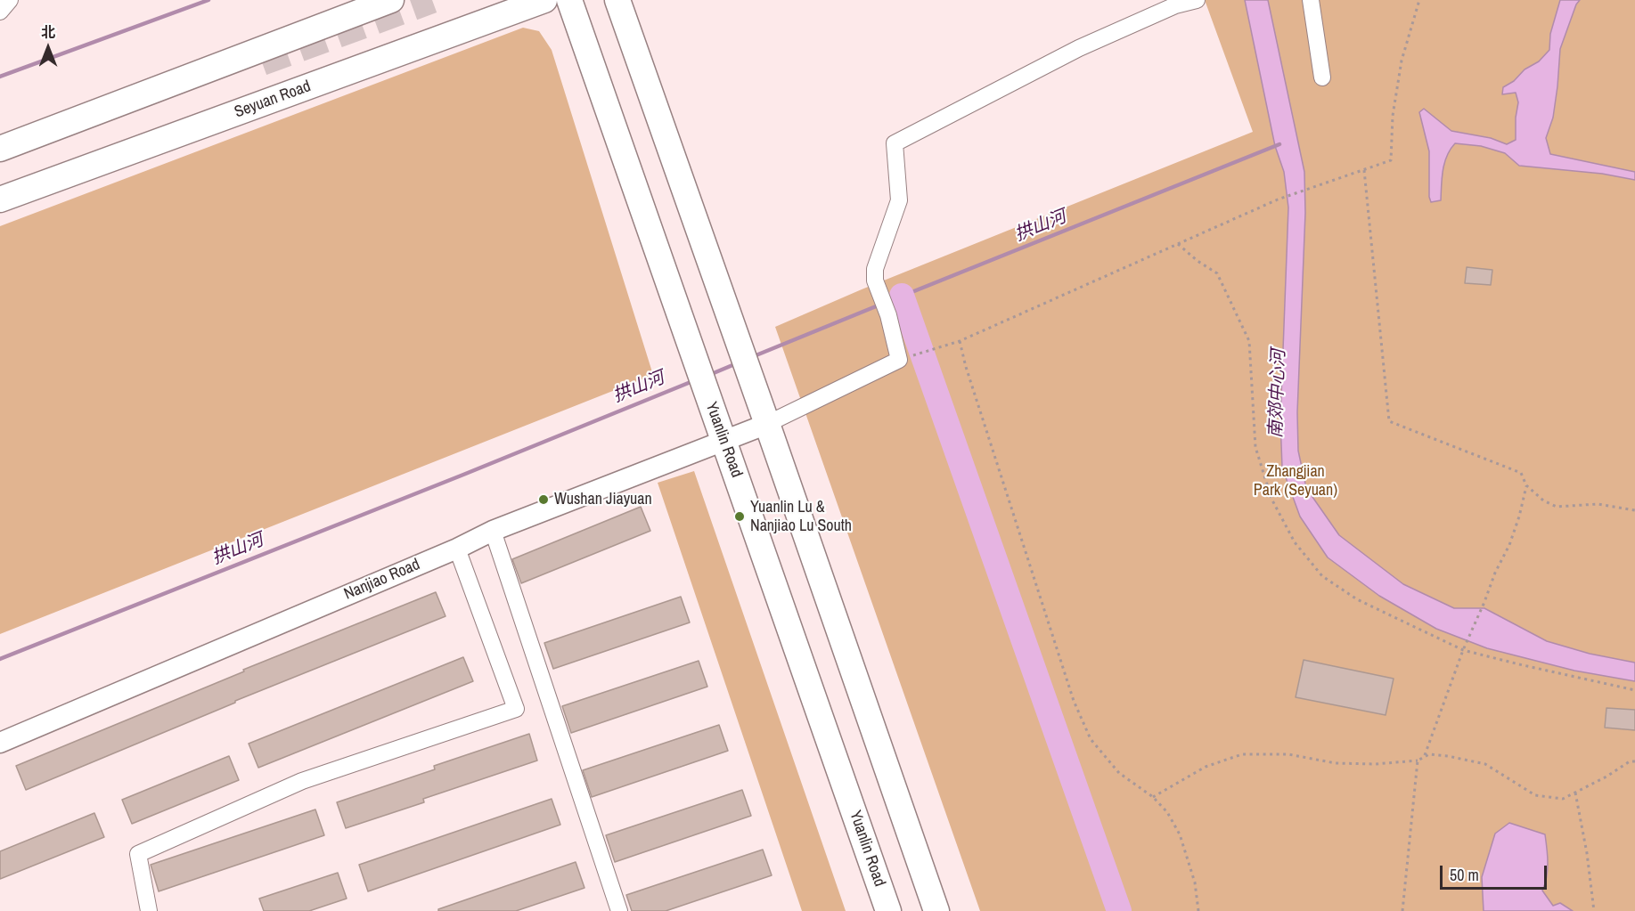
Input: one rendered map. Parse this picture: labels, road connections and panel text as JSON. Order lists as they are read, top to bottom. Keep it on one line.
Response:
{"streets":{"main road":["Seyuan Road","Yuanlin Road"],"street":["Nanjiao Road"]},"crossings":[["Yuanlin Road","Nanjiao Road"]],"water":["拱山河","南郊中心河"],"parks":["Zhangjian Park (Seyuan)"],"places":["Wushan Jiayuan","Yuanlin Lu & Nanjiao Lu South"],"scale_bar":"50 m","north":"top"}
